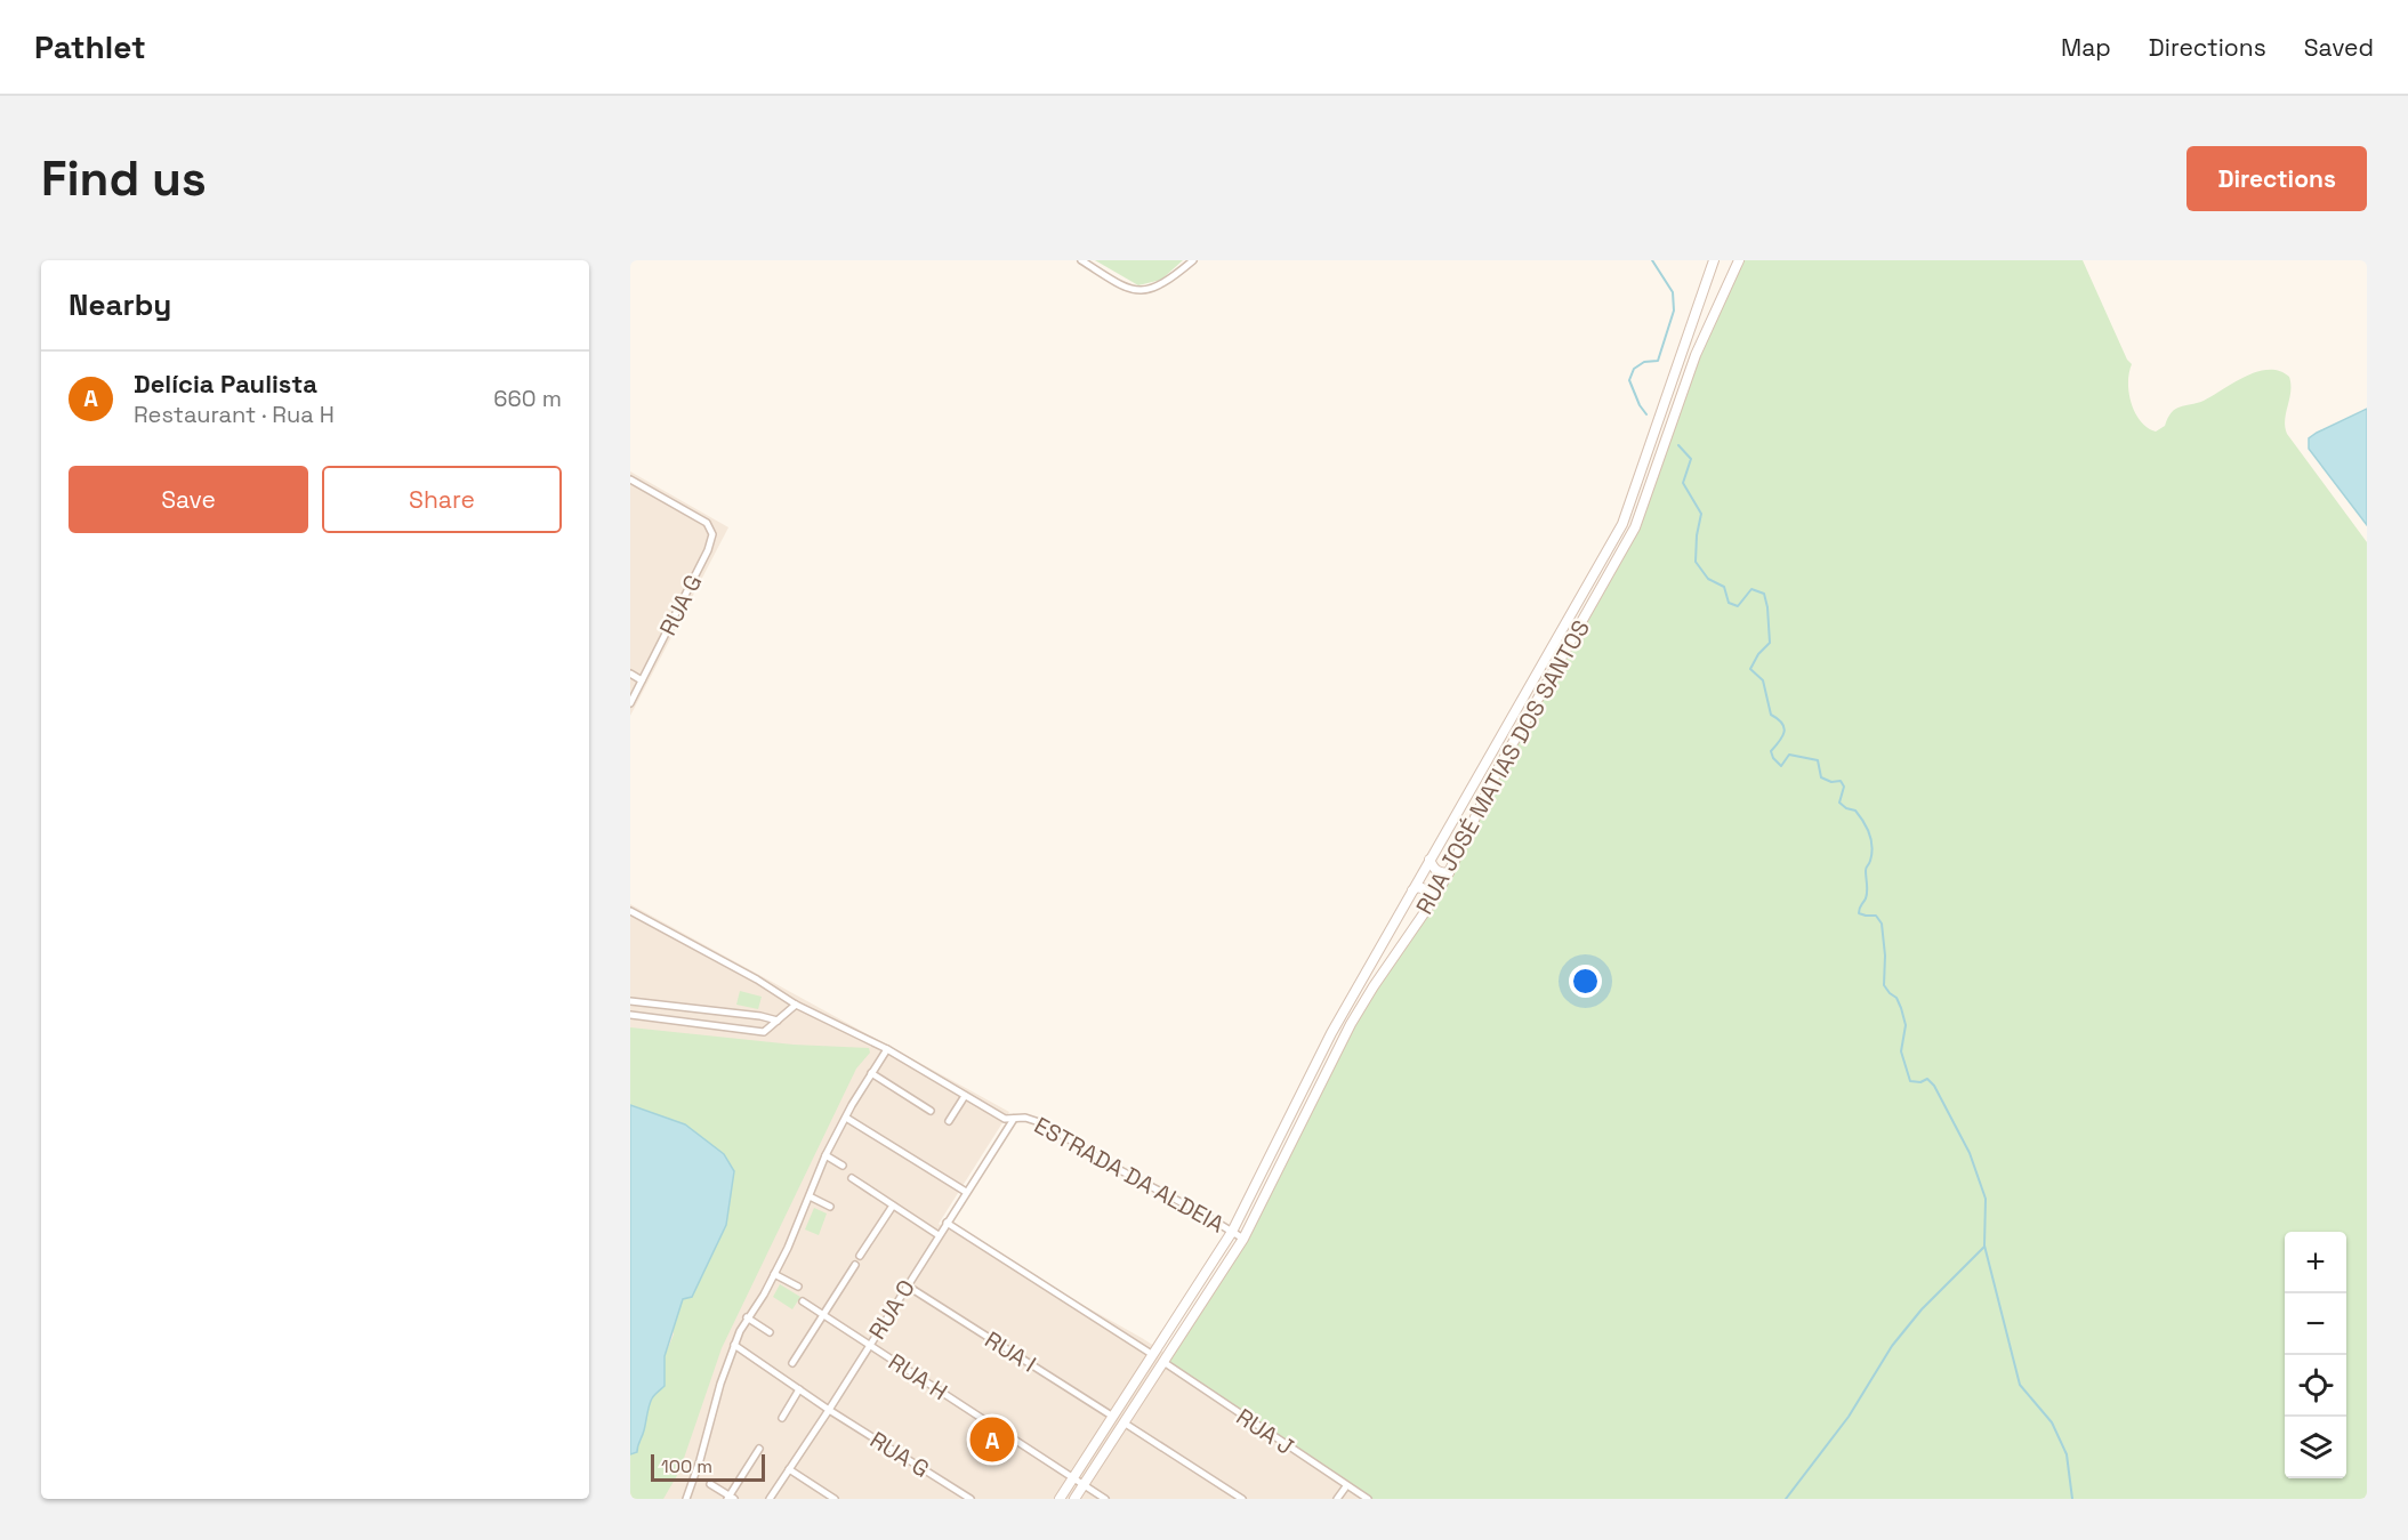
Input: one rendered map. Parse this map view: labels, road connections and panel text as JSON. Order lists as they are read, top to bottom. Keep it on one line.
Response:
{"streets":{"main road":["RUA JOSÉ MATIAS DOS SANTOS"],"street":["RUA G","ESTRADA DA ALDEIA","RUA O","RUA I","RUA H","RUA J"]},"crossings":[["RUA G","RUA O"],["RUA JOSÉ MATIAS DOS SANTOS","ESTRADA DA ALDEIA"],["RUA JOSÉ MATIAS DOS SANTOS","RUA I"],["RUA JOSÉ MATIAS DOS SANTOS","RUA H"],["RUA JOSÉ MATIAS DOS SANTOS","RUA J"],["ESTRADA DA ALDEIA","RUA O"],["RUA O","RUA I"],["RUA O","RUA H"]],"scale_bar":"100 m","page":{"header":"Pathlet","nav":["Map","Directions","Saved"],"buttons":["Directions",["Save","Share"]],"title":"Find us","heading":"Nearby","list":[{"mark":"A","name":"Delícia Paulista","note":"Restaurant · Rua H","value":"660 m"}],"map_buttons":["+","−"],"pins":"A","scale":"100 m"}}
